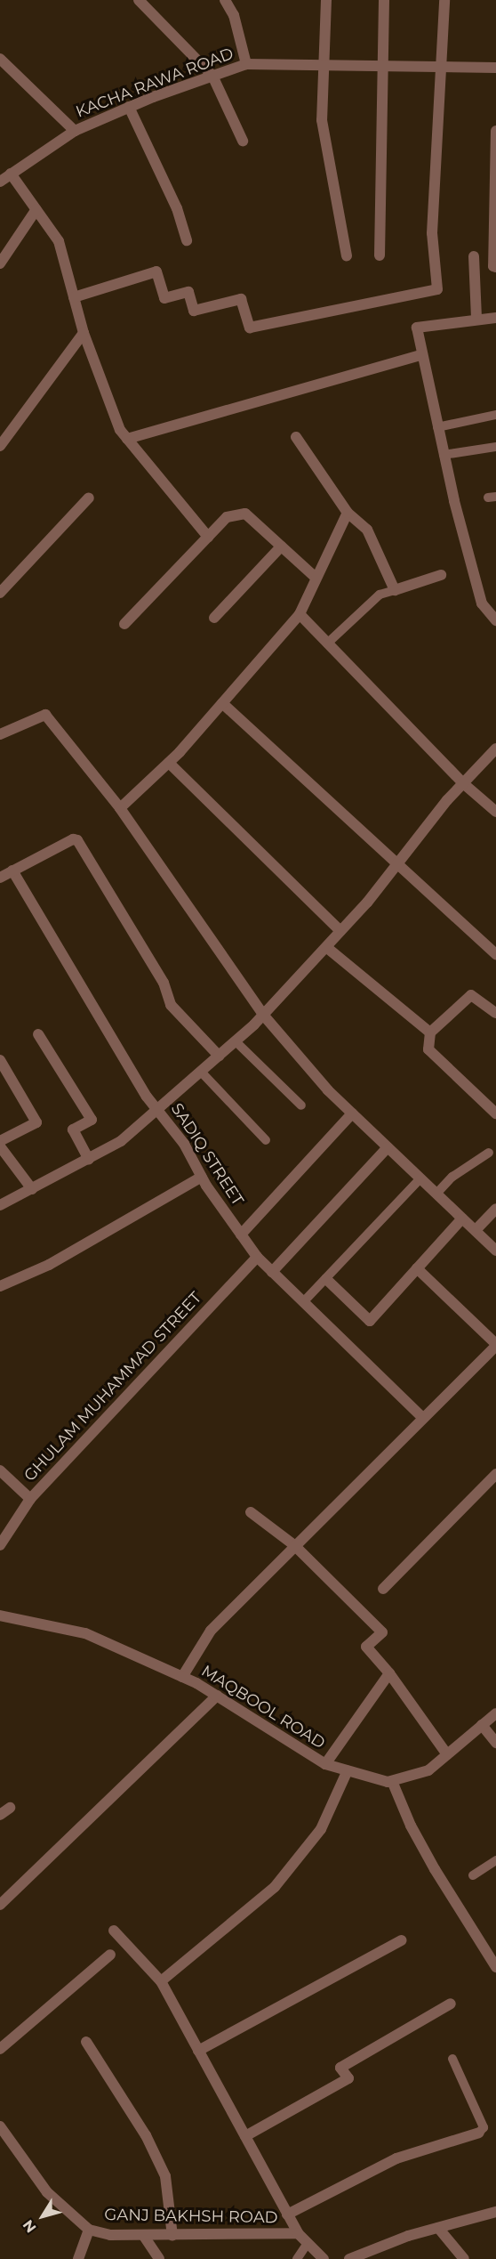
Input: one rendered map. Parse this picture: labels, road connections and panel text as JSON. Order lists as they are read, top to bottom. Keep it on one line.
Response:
{"streets":{"street":["KACHA RAWA ROAD","SADIQ STREET","GHULAM MUHAMMAD STREET","MAQBOOL ROAD","GANJ BAKHSH ROAD"]},"crossings":[["SADIQ STREET","GHULAM MUHAMMAD STREET"]],"north":"bottom left"}
